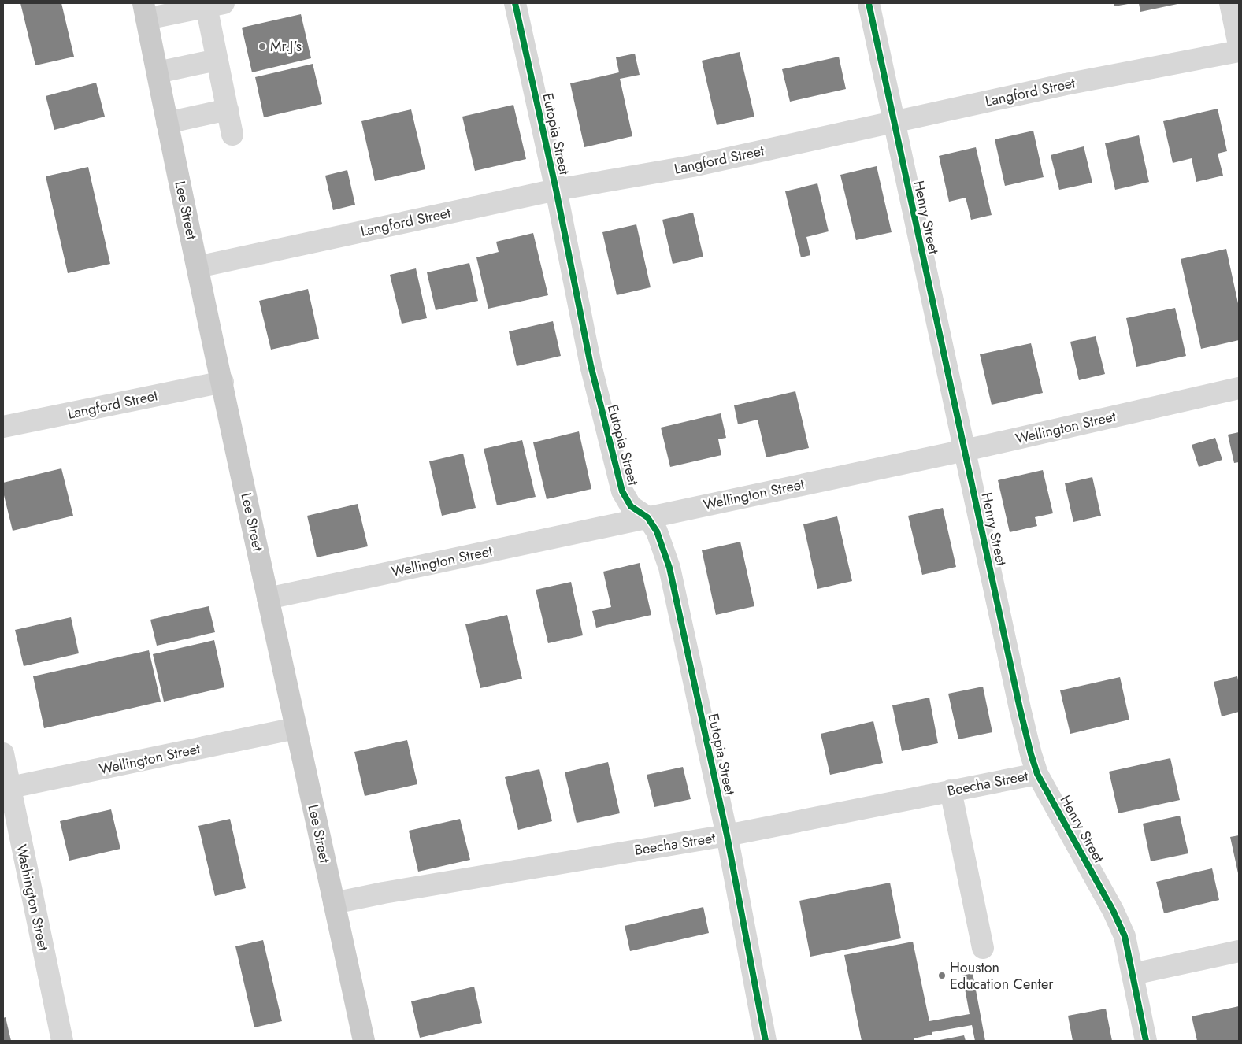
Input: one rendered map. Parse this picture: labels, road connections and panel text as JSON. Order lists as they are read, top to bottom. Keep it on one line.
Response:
{"streets":{"main road":["Lee Street"],"street":["Langford Street","Eutopia Street","Henry Street","Wellington Street","Beecha Street","Washington Street"]},"crossings":[["Langford Street","Eutopia Street"],["Langford Street","Lee Street"],["Langford Street","Henry Street"],["Eutopia Street","Wellington Street"],["Eutopia Street","Beecha Street"],["Lee Street","Wellington Street"],["Lee Street","Beecha Street"],["Henry Street","Wellington Street"],["Henry Street","Beecha Street"],["Wellington Street","Washington Street"]],"places":["Mr.J's","Houston Education Center"]}
